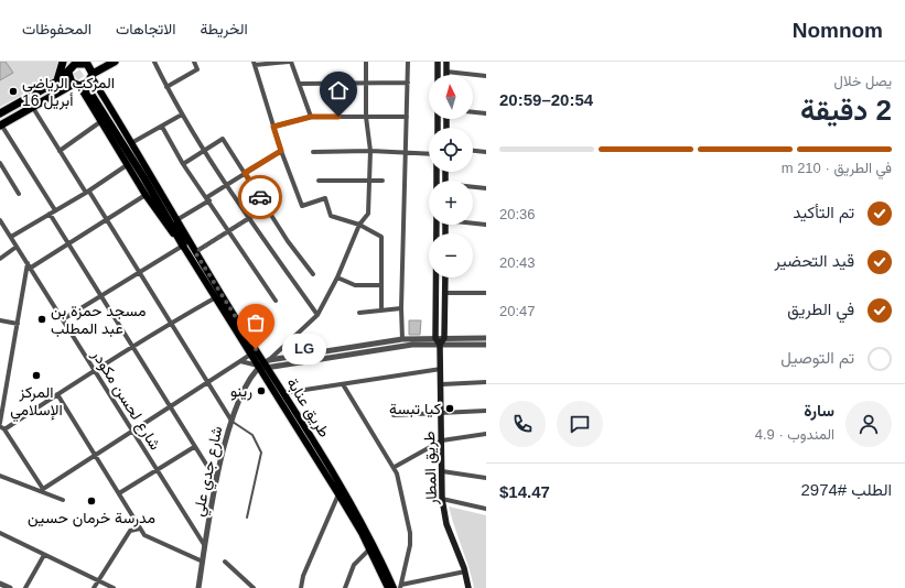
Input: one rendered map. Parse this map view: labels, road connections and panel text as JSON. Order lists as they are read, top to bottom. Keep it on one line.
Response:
{"streets":{"highway":["طريق عنابة"],"main road":["طريق المطار"],"street":["شارع لحسن مكودر","شارع جدي علي"]},"crossings":[["شارع لحسن مكودر","شارع جدي علي"],["طريق عنابة","شارع جدي علي"]],"places":["المركب الرياضي 16 أبريل","مسجد حمزة بن عبد المطلب","LG","المركز الإسلامي","رينو","كيا تبسة","مدرسة خرمان حسين"],"north":"top","page":{"header":"Nomnom","nav":["الخريطة","الاتجاهات","المحفوظات"],"heading":["2 دقيقة","يصل خلال","20:54–20:59"],"panel":["سارة","المندوب · 4.9","الطلب #2974","$14.47"],"map_buttons":["+","−"],"bar":"في الطريق · 210 m","list":[["تم التأكيد","20:36"],["قيد التحضير","20:43"],["في الطريق","20:47"],"تم التوصيل"],"bubble":"LG"}}
